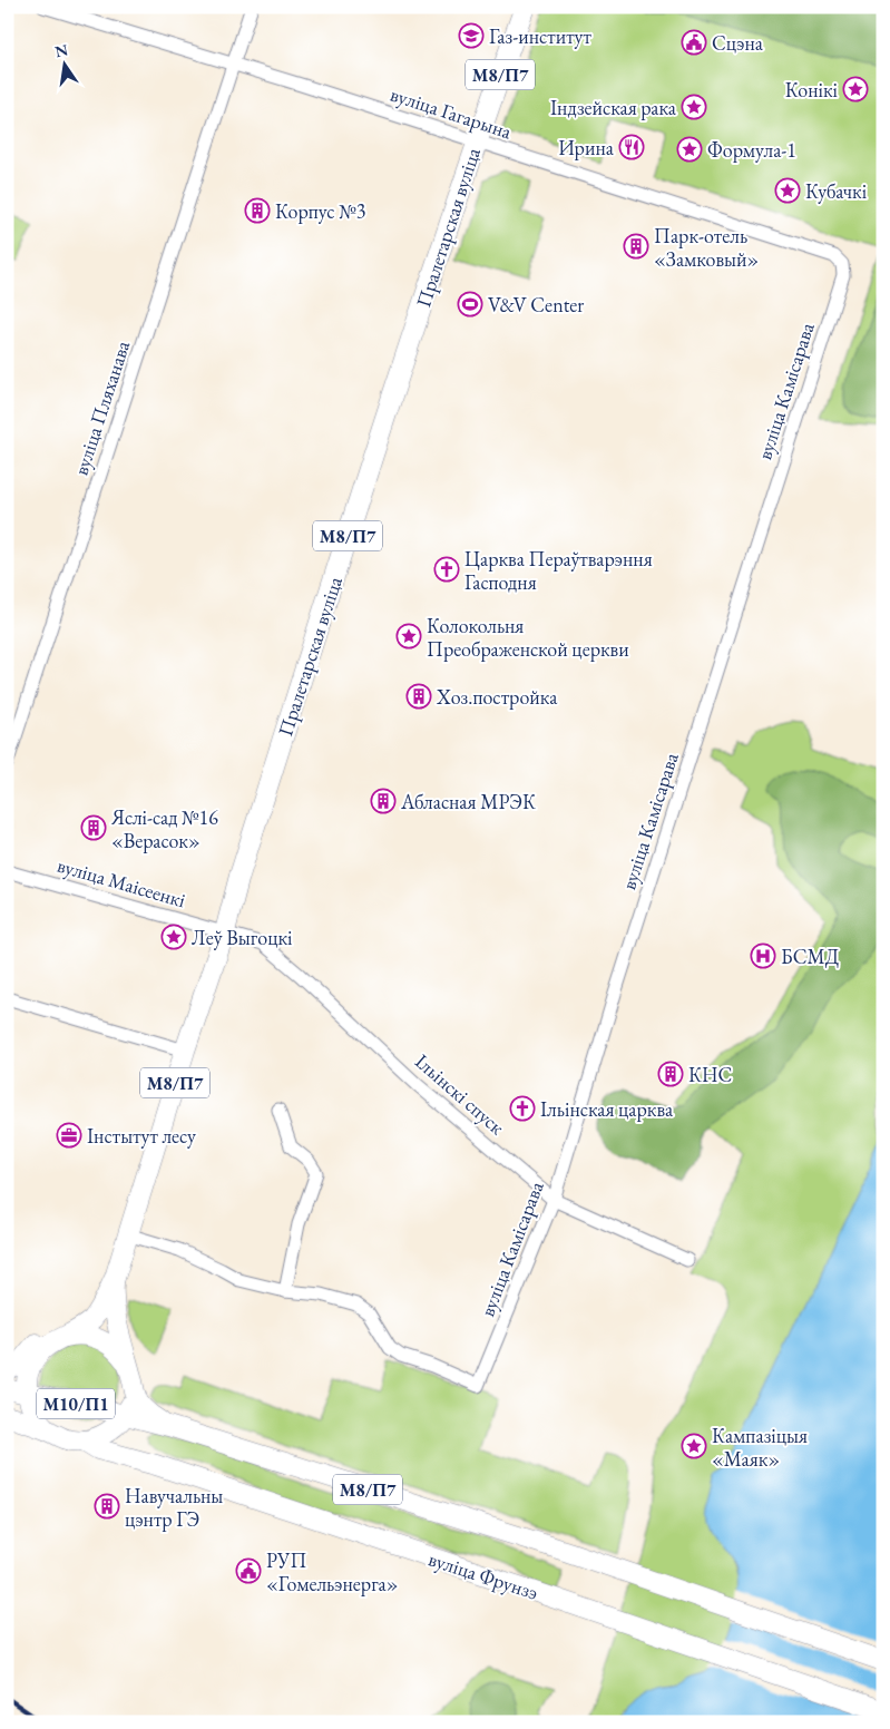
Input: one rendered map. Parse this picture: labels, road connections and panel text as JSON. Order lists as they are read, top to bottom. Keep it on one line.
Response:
{"streets":{"main road":["М8/П7","Пралетарская вуліца","М10/П1","вуліца Фрунзэ"],"street":["вуліца Гагарына","вуліца Камісарава","вуліца Пляханава","вуліца Маісеенкі","Ільінскі спуск"]},"crossings":[["М8/П7","Пралетарская вуліца"],["М8/П7","М10/П1"],["М8/П7","вуліца Фрунзэ"],["вуліца Гагарына","Пралетарская вуліца"],["вуліца Гагарына","вуліца Камісарава"],["вуліца Гагарына","вуліца Пляханава"],["Пралетарская вуліца","вуліца Маісеенкі"],["Пралетарская вуліца","Ільінскі спуск"],["вуліца Камісарава","Ільінскі спуск"],["вуліца Маісеенкі","Ільінскі спуск"],["М10/П1","вуліца Фрунзэ"]],"places":{"school or university":["Газ-институт"],"public building":["Сцэна","РУП «Гомельэнерга»"],"place":["Конікі","Індзейская рака","Формула-1","Кубачкі","Колокольня Преображенской церкви","Леў Выгоцкі","Кампазіцыя «Маяк»"],"restaurant":["Ирина"],"building":["Корпус №3","Парк-отель «Замковый»","Хоз.постройка","Абласная МРЭК","Яслі-сад №16 «Верасок»","КНС","Навучальны цэнтр ГЭ"],"sports":["V&V Center"],"church":["Царква Пераўтварэння Гасподня","Ільінская царква"],"hospital":["БСМД"],"office":["Інстытут лесу"]},"north":"top"}
